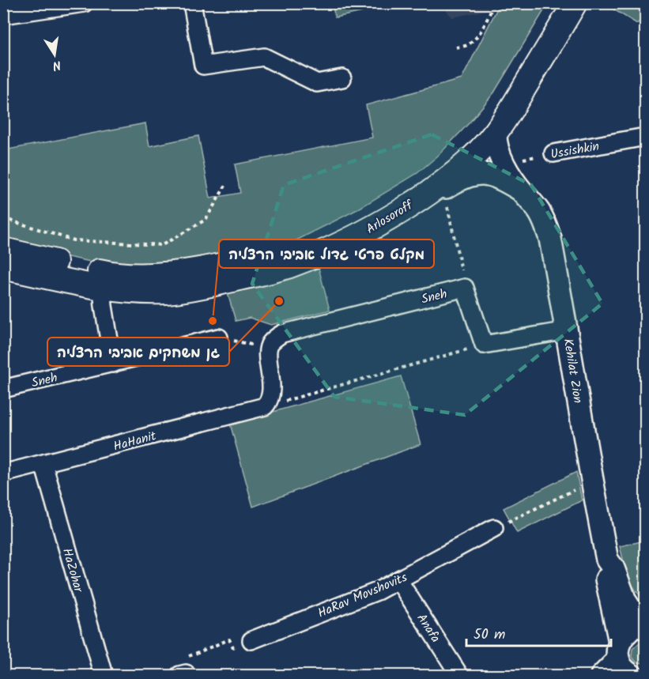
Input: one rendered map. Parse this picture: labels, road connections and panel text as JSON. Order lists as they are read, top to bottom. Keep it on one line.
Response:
{"streets":{"main road":["Arlosoroff"],"street":["Ussishkin","Sneh","Kehilat Zion","HaHanit","HaZohar","HaRav Movshovits","Anafa"]},"crossings":[["Ussishkin","Kehilat Zion"],["Arlosoroff","Kehilat Zion"],["HaHanit","HaZohar"],["HaRav Movshovits","Anafa"]],"places":["גן משחקים אביבי הרצליה","מקלט פרטי גדול אביבי הרצליה"],"scale_bar":"50 m","north":"bottom"}
